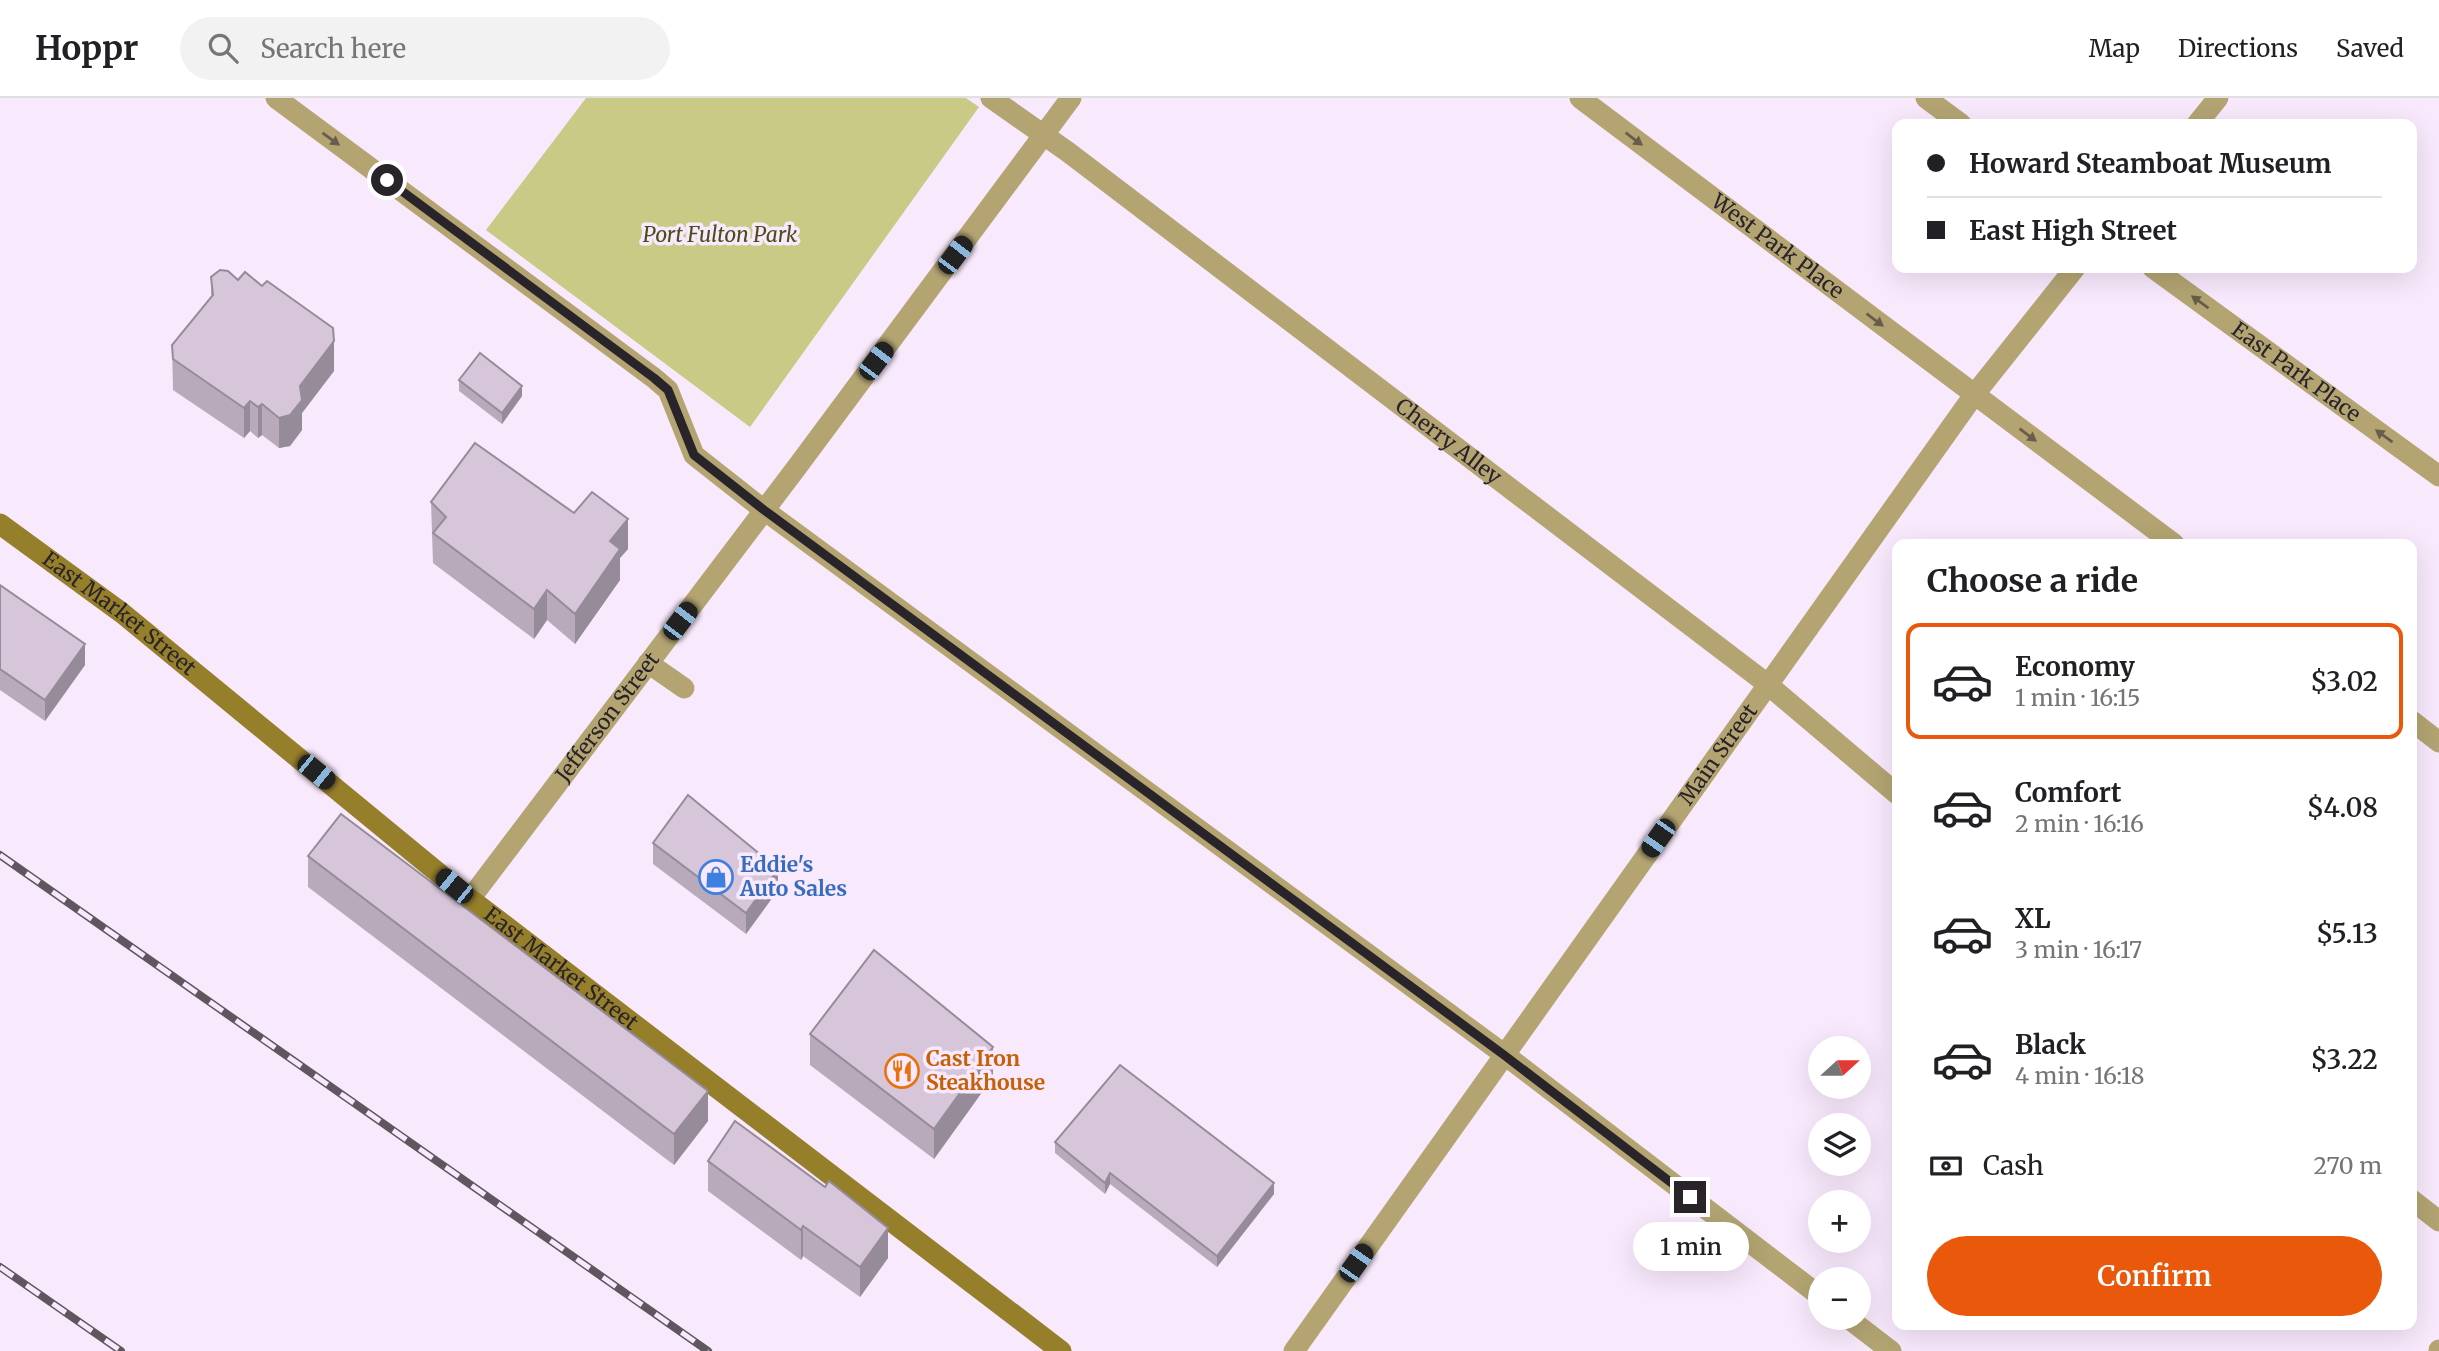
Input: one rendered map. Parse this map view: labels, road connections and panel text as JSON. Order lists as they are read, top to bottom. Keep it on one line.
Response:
{"streets":{"main road":["East Market Street"],"street":["West Park Place","East Park Place","Cherry Alley","Jefferson Street","Main Street"]},"crossings":[["West Park Place","Main Street"],["Cherry Alley","Jefferson Street"],["Cherry Alley","Main Street"],["East Market Street","Jefferson Street"]],"one_way":["West Park Place","East Park Place"],"parks":["Port Fulton Park"],"places":{"shop":["Eddie's Auto Sales"],"restaurant":["Cast Iron Steakhouse"]},"north":"right","page":{"header":"Hoppr","search":"Search here","nav":["Map","Directions","Saved"],"banner":["Howard Steamboat Museum","East High Street"],"heading":"Choose a ride","list":[{"name":"Economy","note":"1 min · 16:15","value":"$3.02"},{"name":"Comfort","note":"2 min · 16:16","value":"$4.08"},{"name":"XL","note":"3 min · 16:17","value":"$5.13"},{"name":"Black","note":"4 min · 16:18","value":"$3.22"}],"map_buttons":["+","−"],"pay":["Cash","270 m"],"bubble":"1 min","buttons":"Confirm"}}
